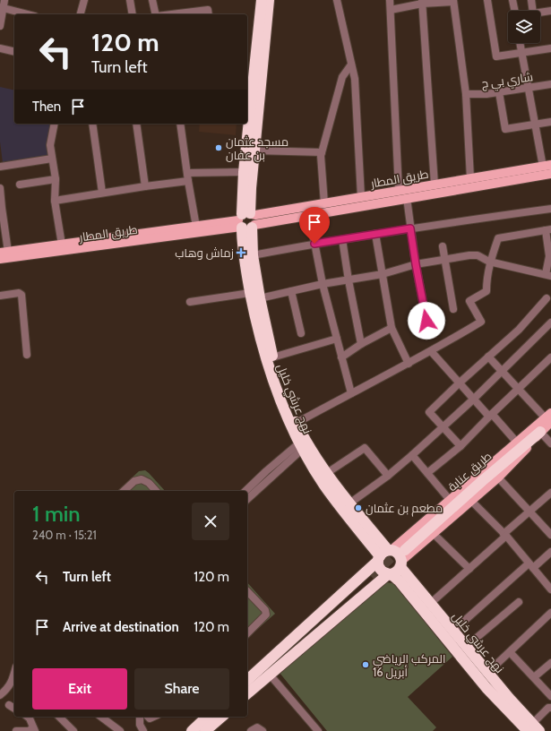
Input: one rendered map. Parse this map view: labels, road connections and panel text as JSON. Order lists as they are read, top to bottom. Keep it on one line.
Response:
{"streets":{"highway":["نهج عرشي خليل","طريق عنابة"],"main road":["طريق المطار"],"street":["شاري بي ج"]},"crossings":[["طريق المطار","نهج عرشي خليل"]],"places":{"other":["مسجد عثمان بن عفان","مطعم بن عثمان","المركب الرياضي 16 أبريل"],"health":["زماش وهاب"]},"page":{"turn":["120 m","Turn left"],"then":"Then","heading":["1 min","240 m · 15:21"],"list":[{"name":"Turn left","value":"120 m"},{"name":"Arrive at destination","value":"120 m"}],"buttons":["Exit","Share"]}}
